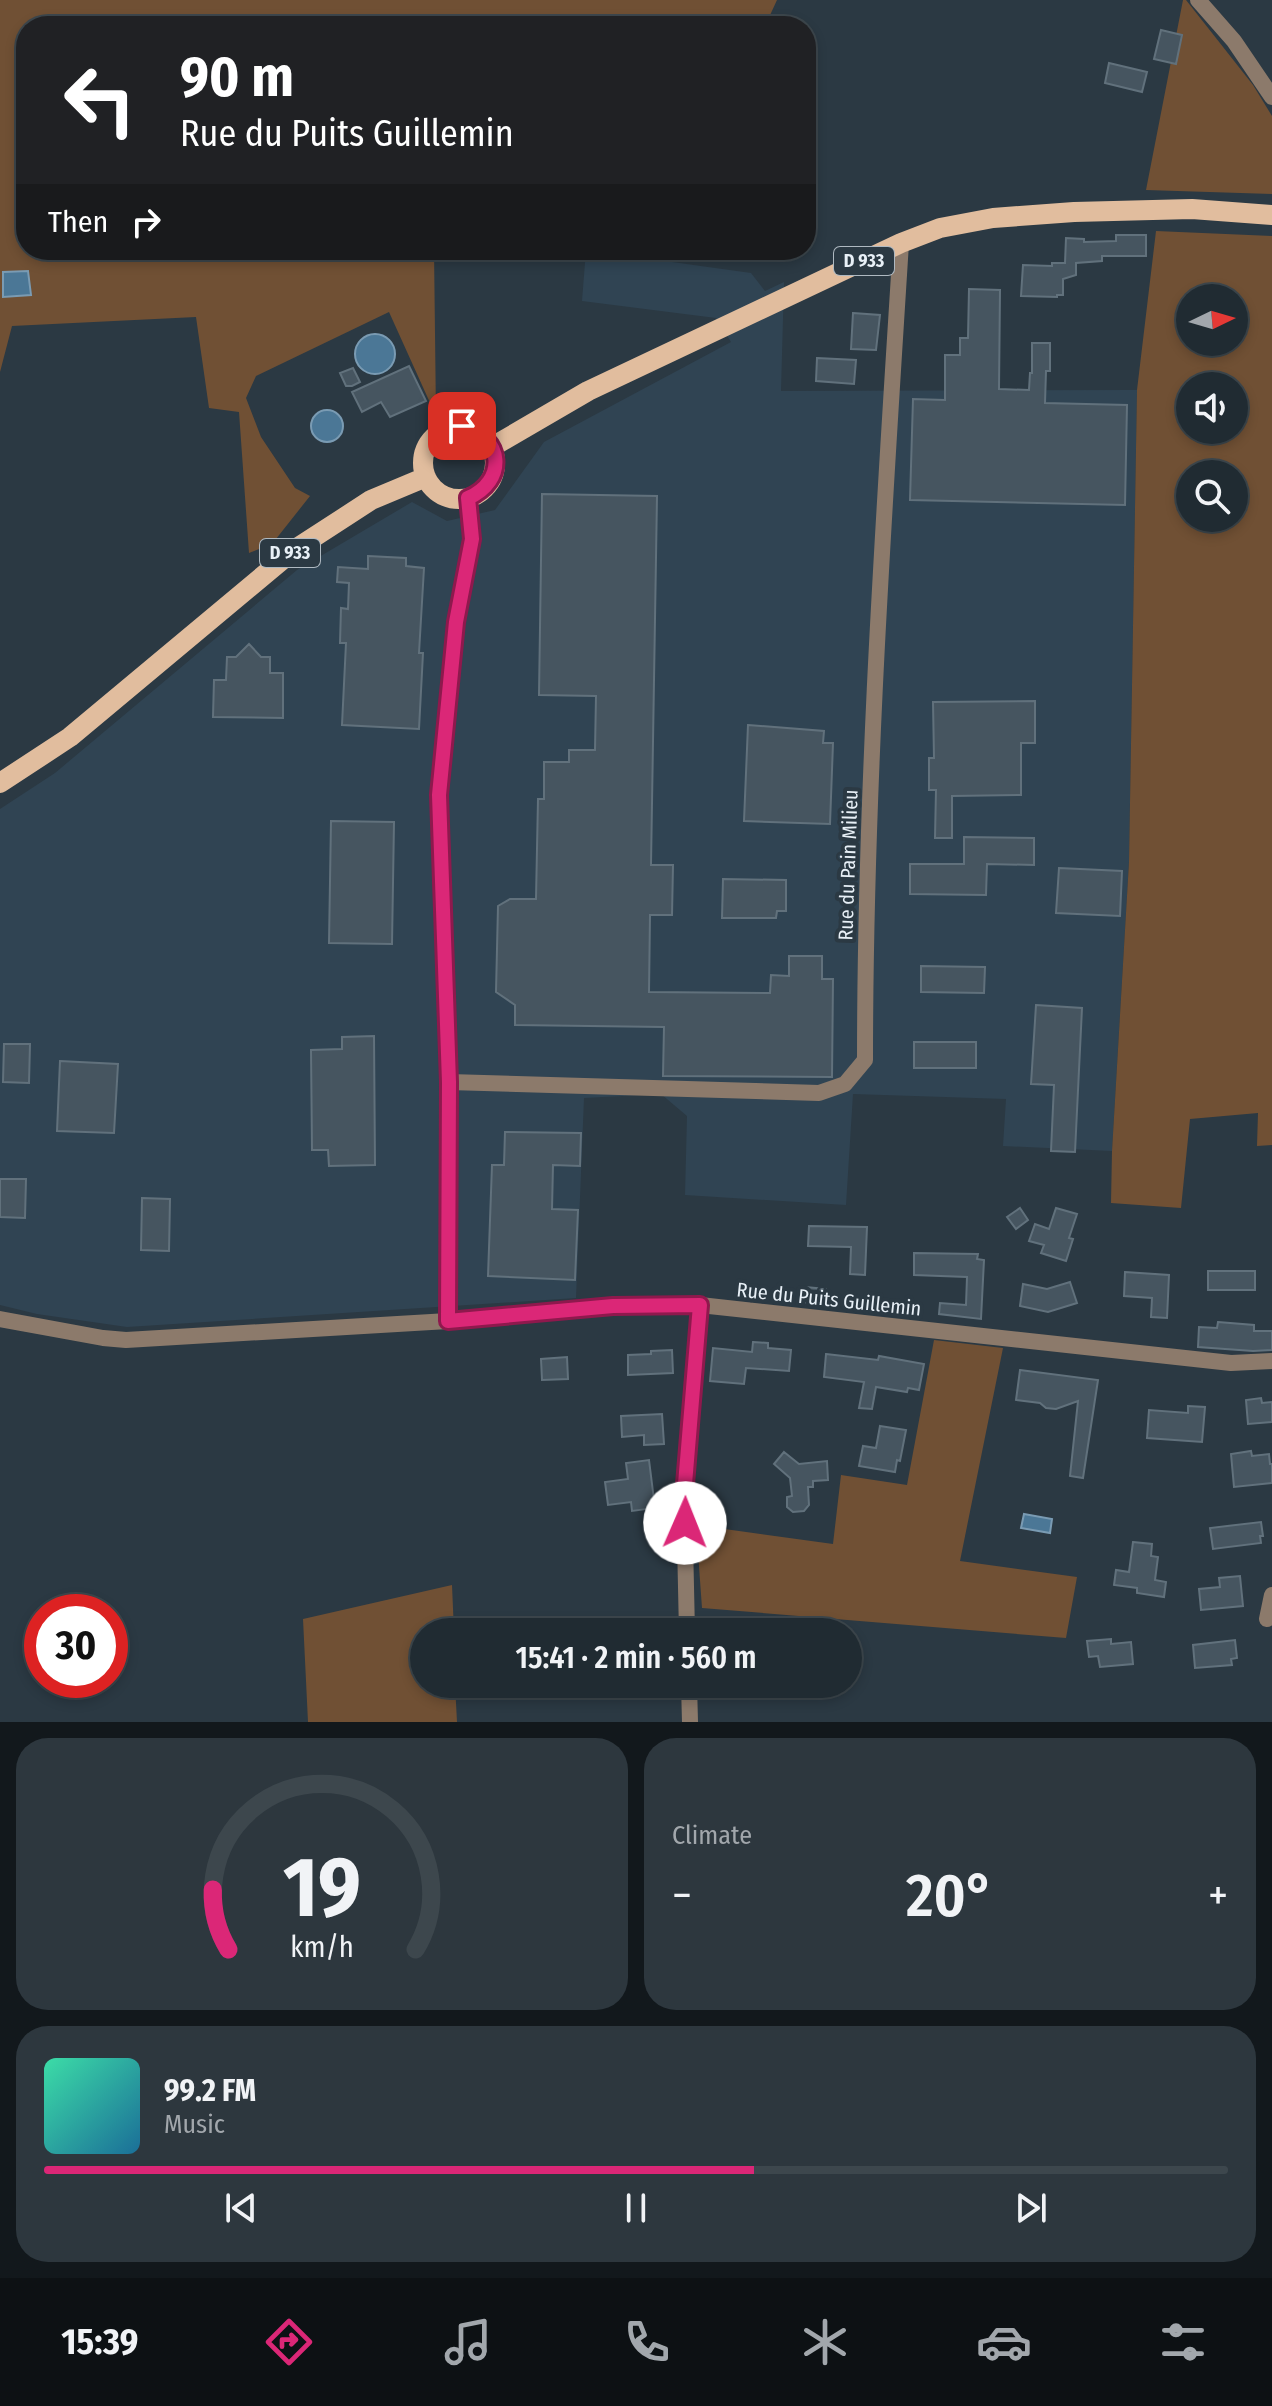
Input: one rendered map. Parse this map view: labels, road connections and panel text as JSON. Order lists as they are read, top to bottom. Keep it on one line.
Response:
{"streets":{"main road":["D 933"],"street":["Rue du Pain Milieu","Rue du Puits Guillemin"]},"crossings":[["D 933","Rue du Pain Milieu"]],"north":"right","page":{"turn":["90 m","Rue du Puits Guillemin"],"then":"Then","limit":"30","trip":"15:41 · 2 min · 560 m","tile":"Climate","heat":["−","20°","+"],"song":["99.2 FM","Music"],"tabs":"15:39","gauge":["19","km/h"]}}
